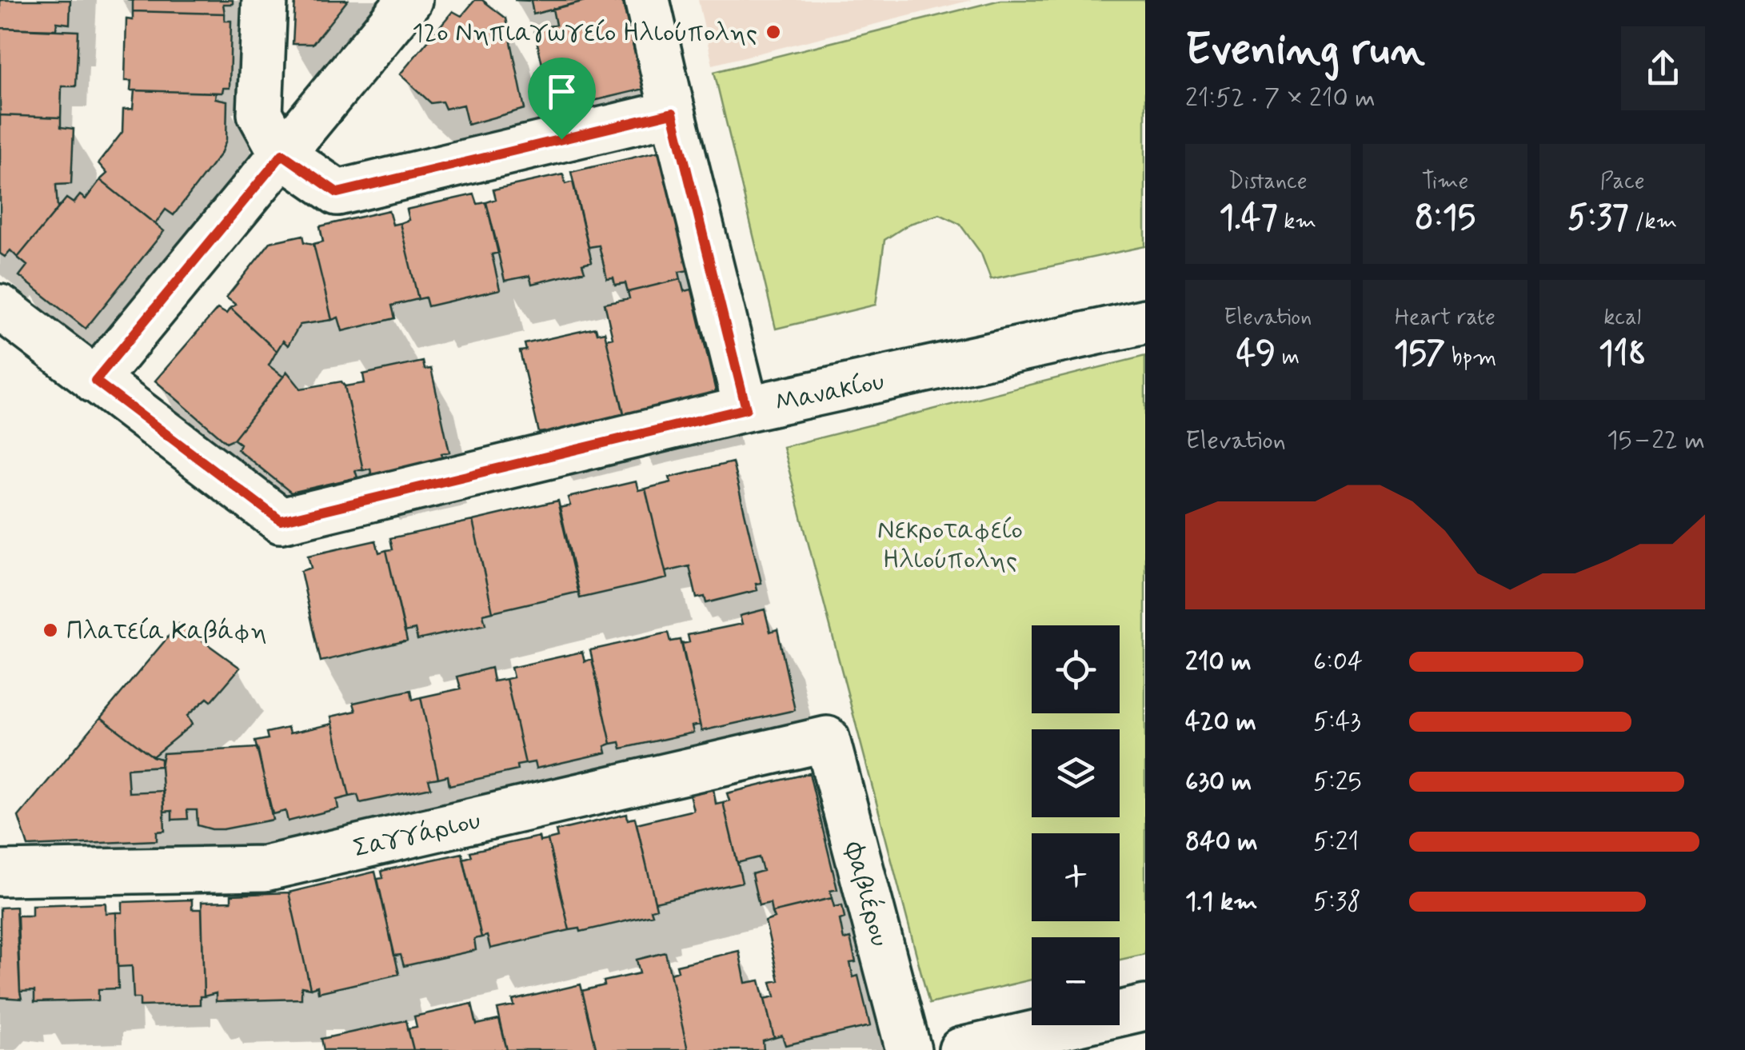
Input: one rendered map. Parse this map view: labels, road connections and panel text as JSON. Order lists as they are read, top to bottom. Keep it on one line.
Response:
{"streets":{"street":["Μανακίου","Σαγγάριου","Φαβιέρου"]},"crossings":[["Σαγγάριου","Φαβιέρου"]],"parks":["Νεκροταφείο Ηλιούπολης"],"places":["12ο Νηπιαγωγείο Ηλιούπολης","Πλατεία Καβάφη"],"page":{"heading":["Evening run","21:52 · 7 × 210 m"],"stats":[["Distance","1.47 km"],["Time","8:15"],["Pace","5:37 /km"],["Elevation","49 m"],["Heart rate","157 bpm"],["kcal","118"]],"chart":["Elevation","15–22 m"],"map_buttons":["+","−"],"list":[{"name":"210 m","note":"6:04"},{"name":"420 m","note":"5:43"},{"name":"630 m","note":"5:25"},{"name":"840 m","note":"5:21"},{"name":"1.1 km","note":"5:38"}]}}
